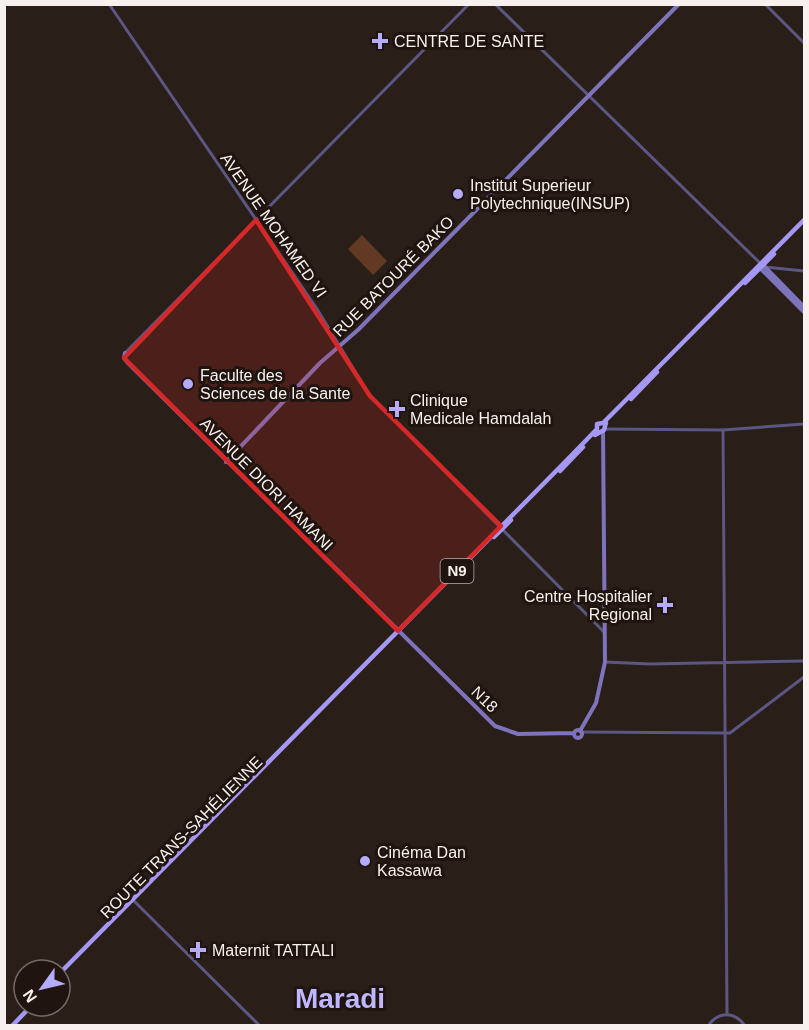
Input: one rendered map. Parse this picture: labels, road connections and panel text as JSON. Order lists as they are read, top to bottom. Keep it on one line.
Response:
{"streets":{"highway":["N9","ROUTE TRANS-SAHÉLIENNE"],"main road":["RUE BATOURÉ BAKO","AVENUE DIORI HAMANI","N18"],"street":["AVENUE MOHAMED VI"]},"crossings":[["AVENUE MOHAMED VI","RUE BATOURÉ BAKO"],["AVENUE MOHAMED VI","N9"],["RUE BATOURÉ BAKO","AVENUE DIORI HAMANI"],["AVENUE DIORI HAMANI","N9"],["AVENUE DIORI HAMANI","N18"],["AVENUE DIORI HAMANI","ROUTE TRANS-SAHÉLIENNE"],["N9","N18"],["N9","ROUTE TRANS-SAHÉLIENNE"],["N18","ROUTE TRANS-SAHÉLIENNE"]],"districts":["Maradi"],"places":{"health":["CENTRE DE SANTE","Clinique Medicale Hamdalah","Centre Hospitalier Regional","Maternit TATTALI"],"other":["Institut Superieur Polytechnique(INSUP)","Faculte des Sciences de la Sante","Cinéma Dan Kassawa"]},"north":"bottom left"}
